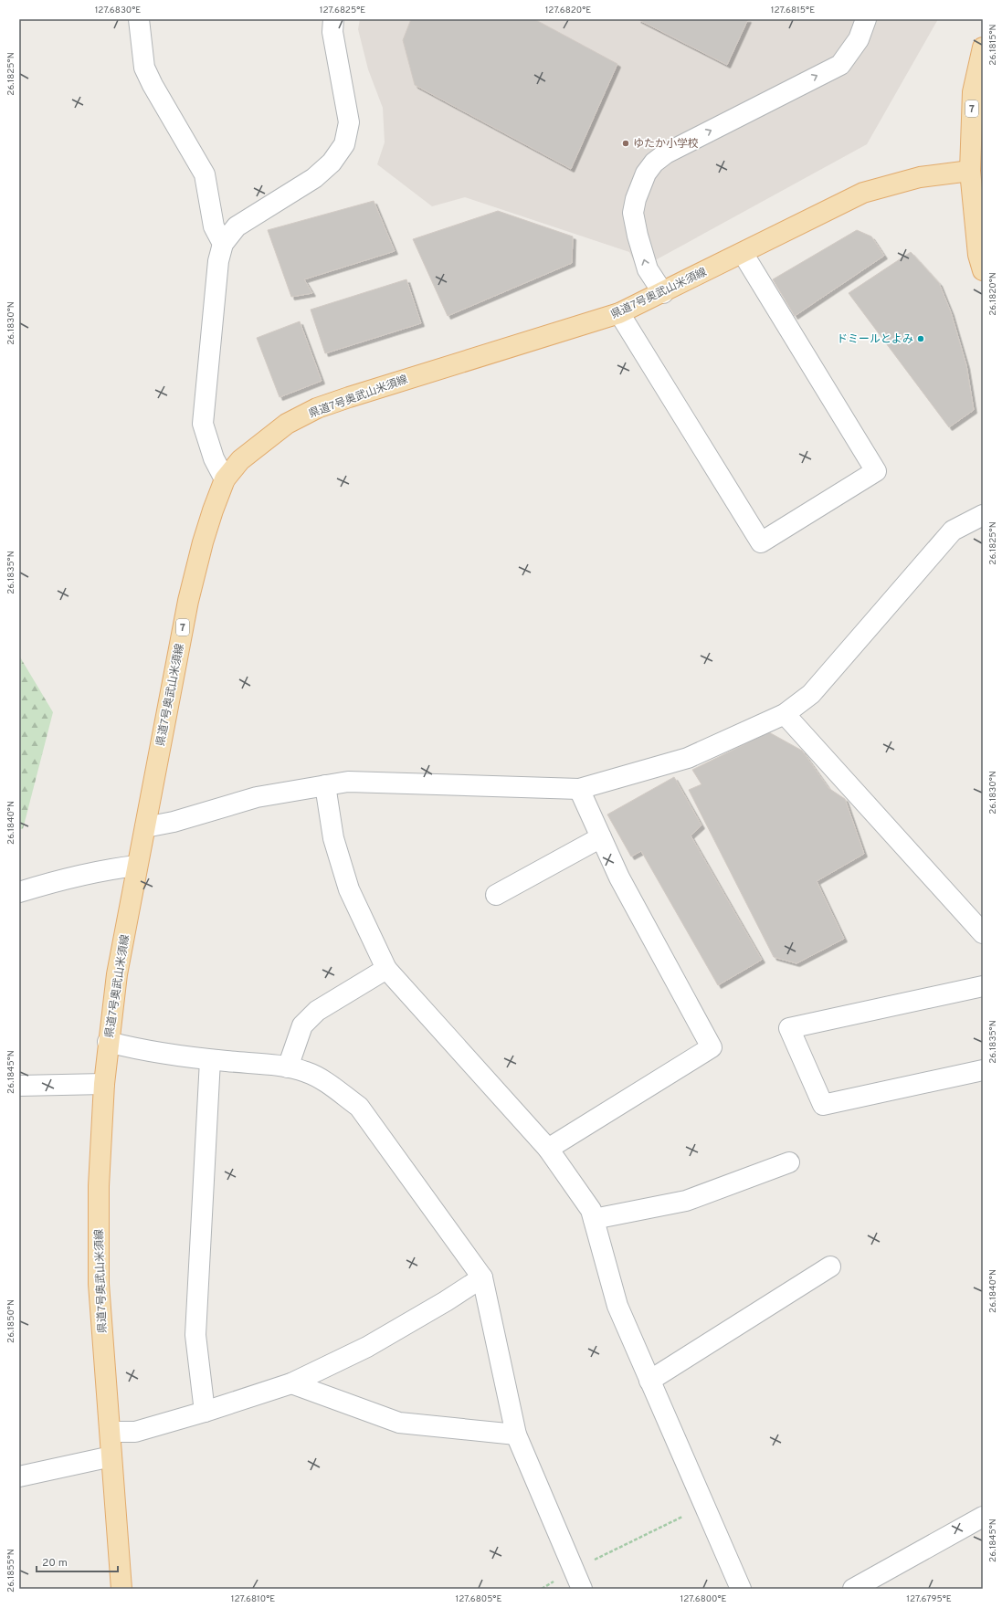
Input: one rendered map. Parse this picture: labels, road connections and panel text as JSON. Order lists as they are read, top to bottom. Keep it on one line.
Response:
{"streets":{"main road":["7","県道7号奥武山米須線"]},"crossings":[["7","県道7号奥武山米須線"]],"places":["ゆたか小学校","ドミールとよみ"],"scale_bar":"20 m","coordinates":["127.6830°E","127.6825°E","127.6820°E","127.6815°E","26.1815°N","26.1825°N","26.1820°N","26.1830°N","26.1835°N","26.1840°N","26.1845°N","26.1850°N","26.1855°N","127.6810°E","127.6805°E","127.6800°E","127.6795°E"]}
